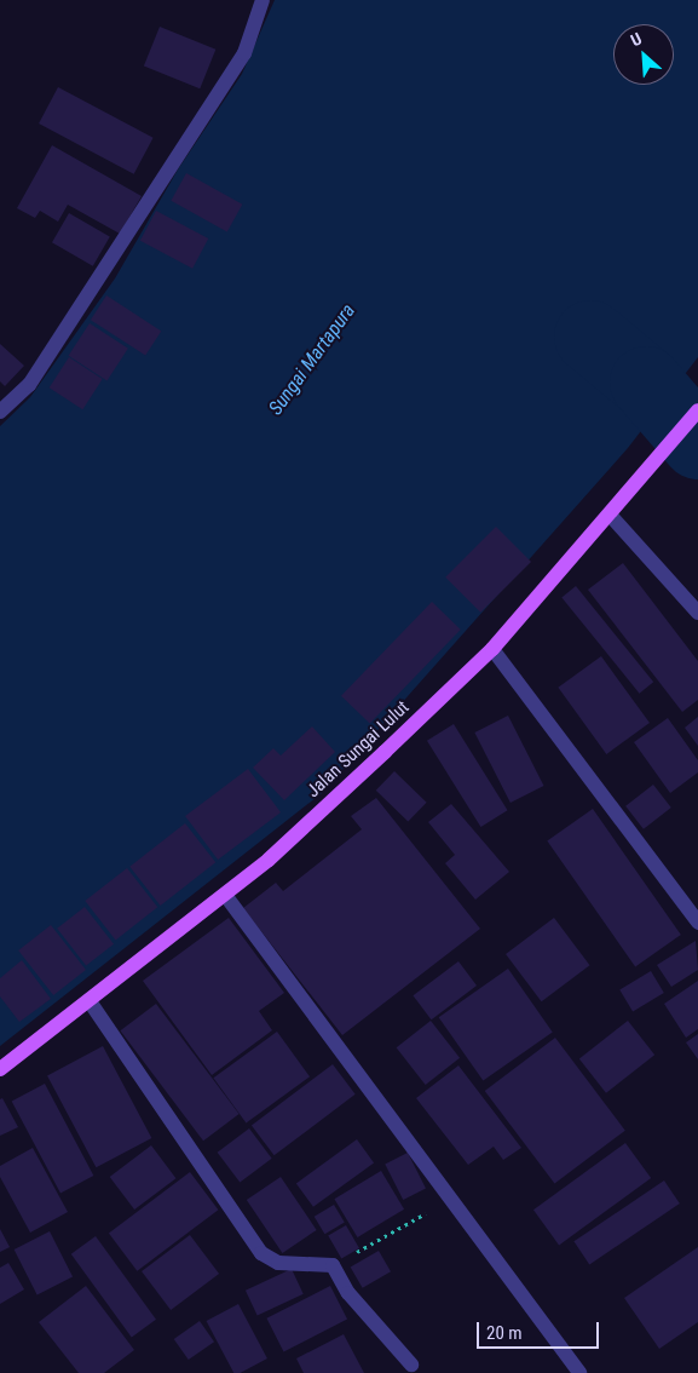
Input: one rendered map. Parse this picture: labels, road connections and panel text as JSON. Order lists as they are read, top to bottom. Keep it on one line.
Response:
{"streets":{"main road":["Jalan Sungai Lulut"]},"water":["Sungai Martapura"],"scale_bar":"20 m","north":"top left"}
